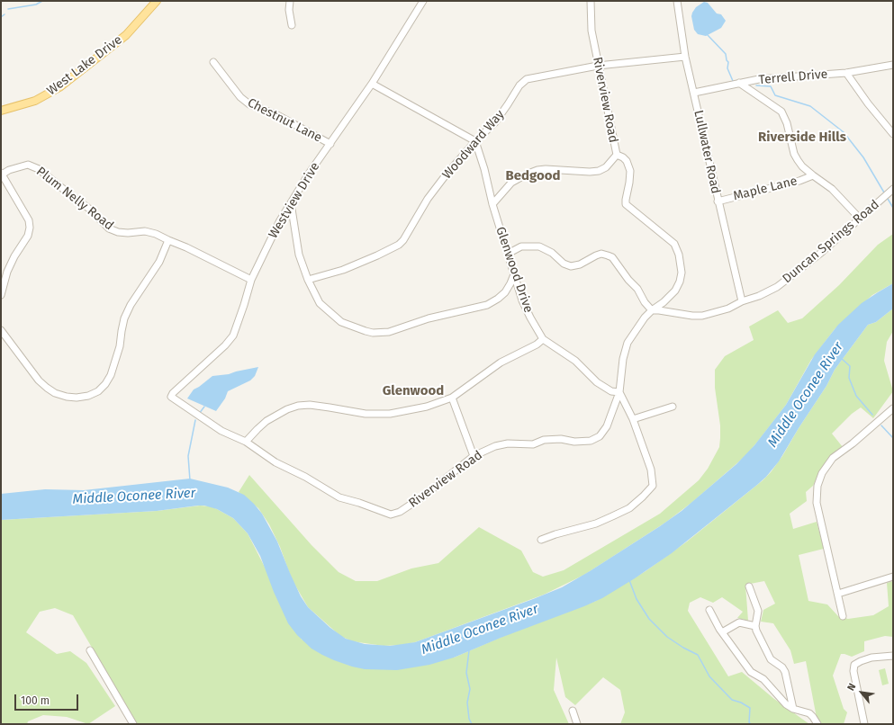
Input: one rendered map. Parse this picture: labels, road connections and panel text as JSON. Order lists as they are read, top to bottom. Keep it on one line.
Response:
{"streets":{"main road":["West Lake Drive"],"street":["Terrell Drive","Riverview Road","Chestnut Lane","Woodward Way","Lullwater Road","Maple Lane","Plum Nelly Road","Westview Drive","Duncan Springs Road","Glenwood Drive"]},"crossings":[["Terrell Drive","Lullwater Road"],["Riverview Road","Woodward Way"],["Riverview Road","Westview Drive"],["Riverview Road","Duncan Springs Road"],["Chestnut Lane","Westview Drive"],["Woodward Way","Lullwater Road"],["Woodward Way","Glenwood Drive"],["Lullwater Road","Maple Lane"],["Lullwater Road","Duncan Springs Road"],["Plum Nelly Road","Westview Drive"]],"districts":["Riverside Hills","Bedgood","Glenwood"],"water":["Middle Oconee River"],"scale_bar":"100 m","north":"top left"}
